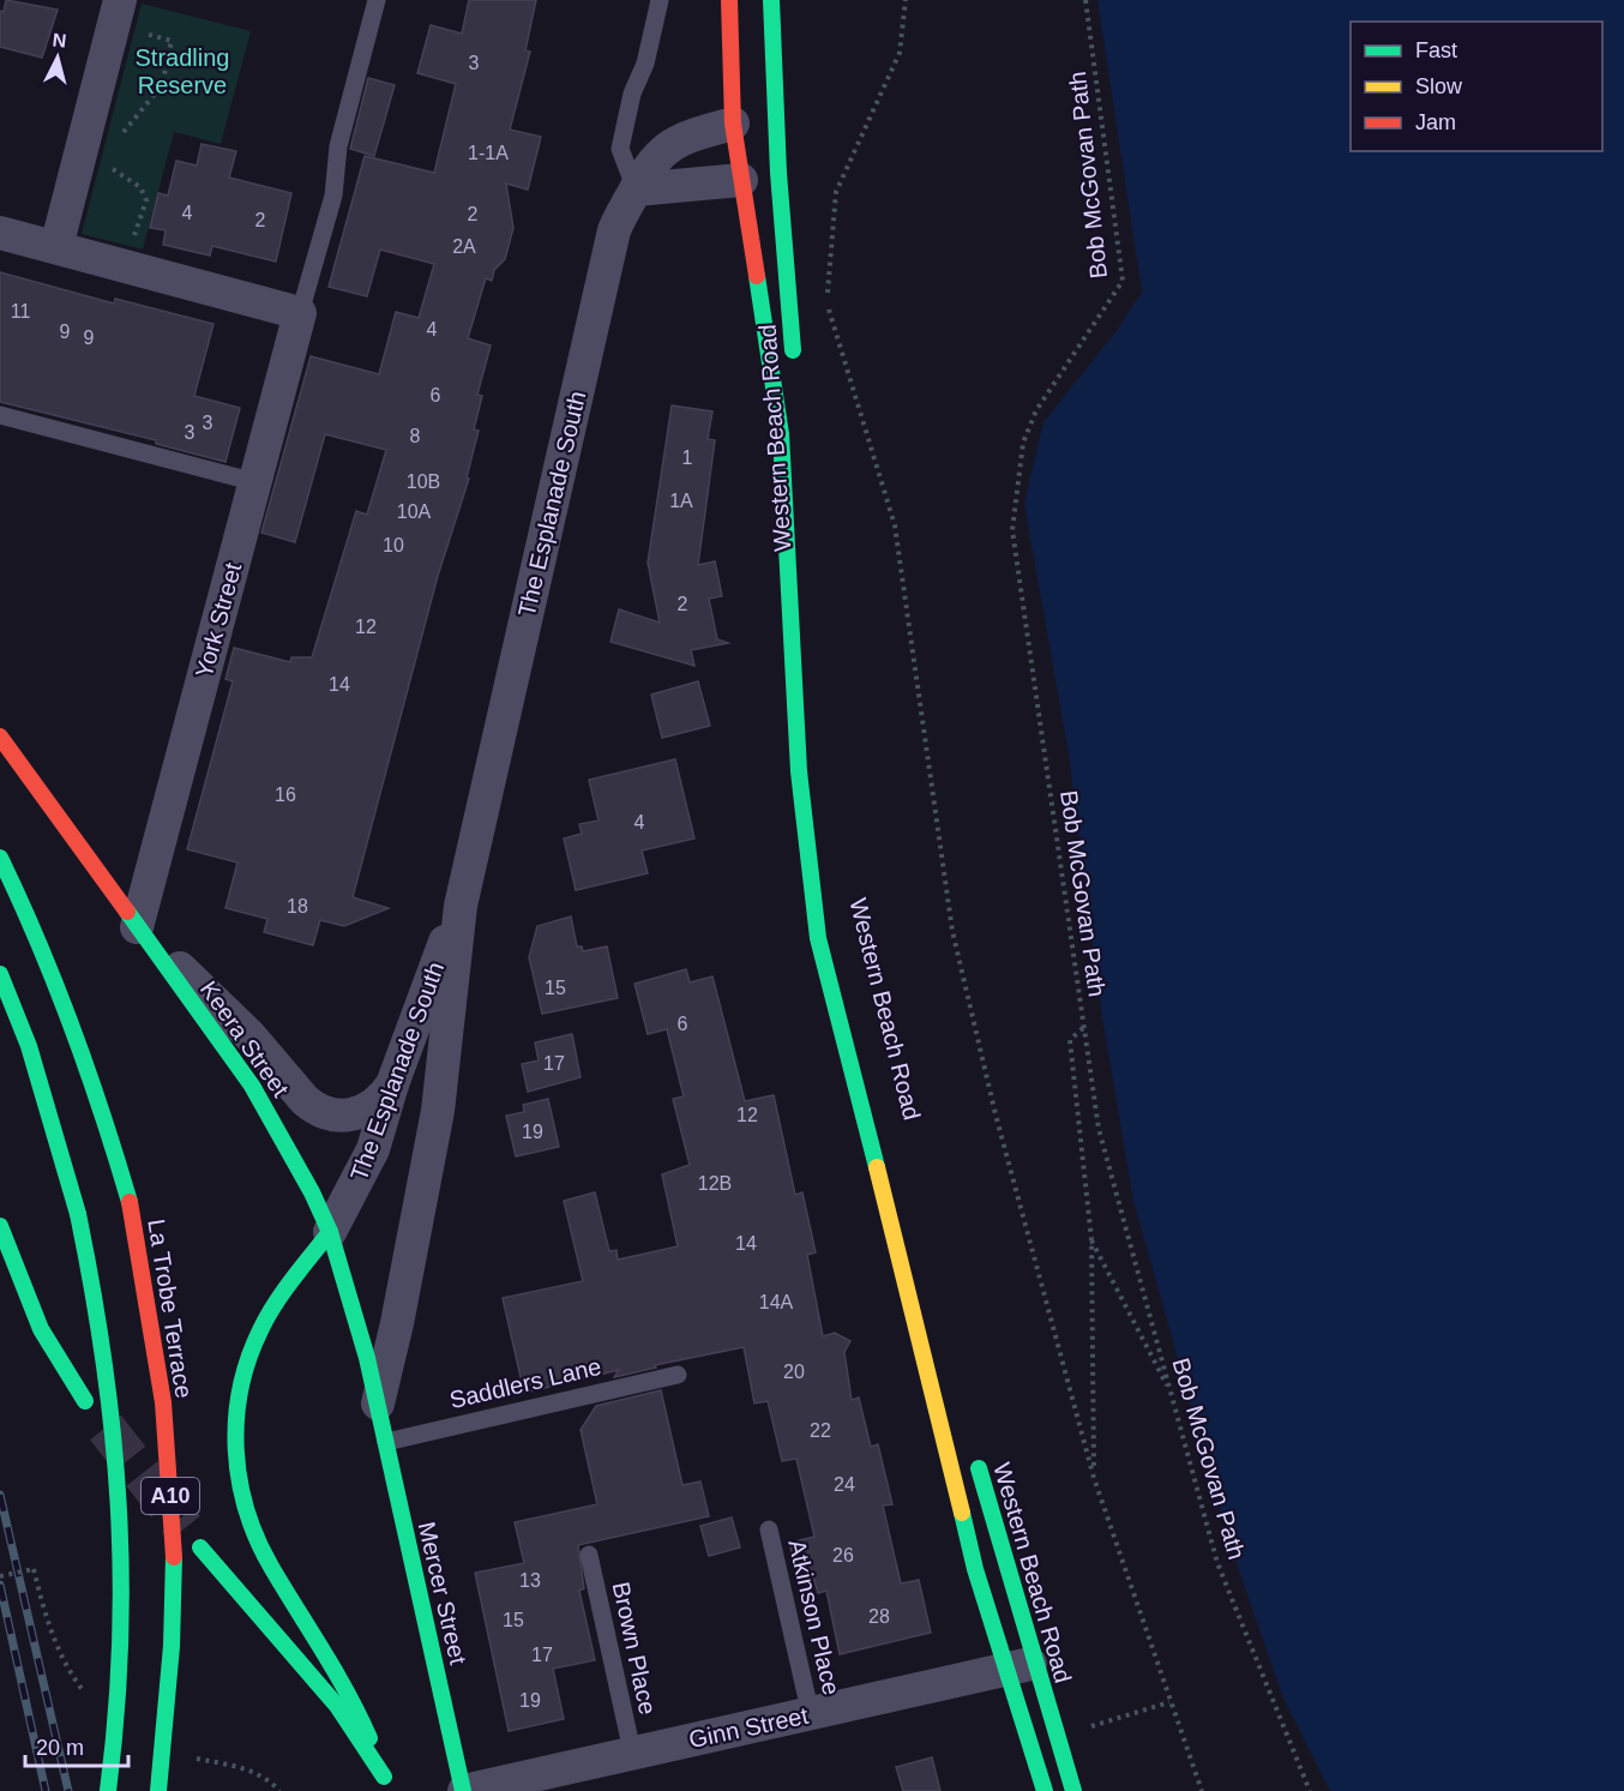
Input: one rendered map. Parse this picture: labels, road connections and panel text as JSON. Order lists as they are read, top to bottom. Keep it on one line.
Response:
{"streets":{"main road":["Western Beach Road","The Esplanade South","Keera Street","La Trobe Terrace","A10","Mercer Street"],"street":["York Street","Ginn Street"],"lane":["Saddlers Lane","Atkinson Place","Brown Place"],"path":["Bob McGovan Path"]},"crossings":[["Western Beach Road","Ginn Street"],["The Esplanade South","Keera Street"],["The Esplanade South","Mercer Street"],["York Street","Keera Street"],["Keera Street","Mercer Street"],["Saddlers Lane","Mercer Street"],["Mercer Street","Ginn Street"],["Atkinson Place","Ginn Street"],["Brown Place","Ginn Street"]],"parks":["Stradling Reserve"],"house_numbers":["3","1-1A","4","2","2","2A","11","4","9","9","6","3","3","8","1","10B","1A","10A","10","2","12","14","16","4","18","15","6","17","12","19","12B","14","14A","20","22","24","26","13","28","15","17","19"],"legend":["Fast","Slow","Jam"],"scale_bar":"20 m","north":"top"}
